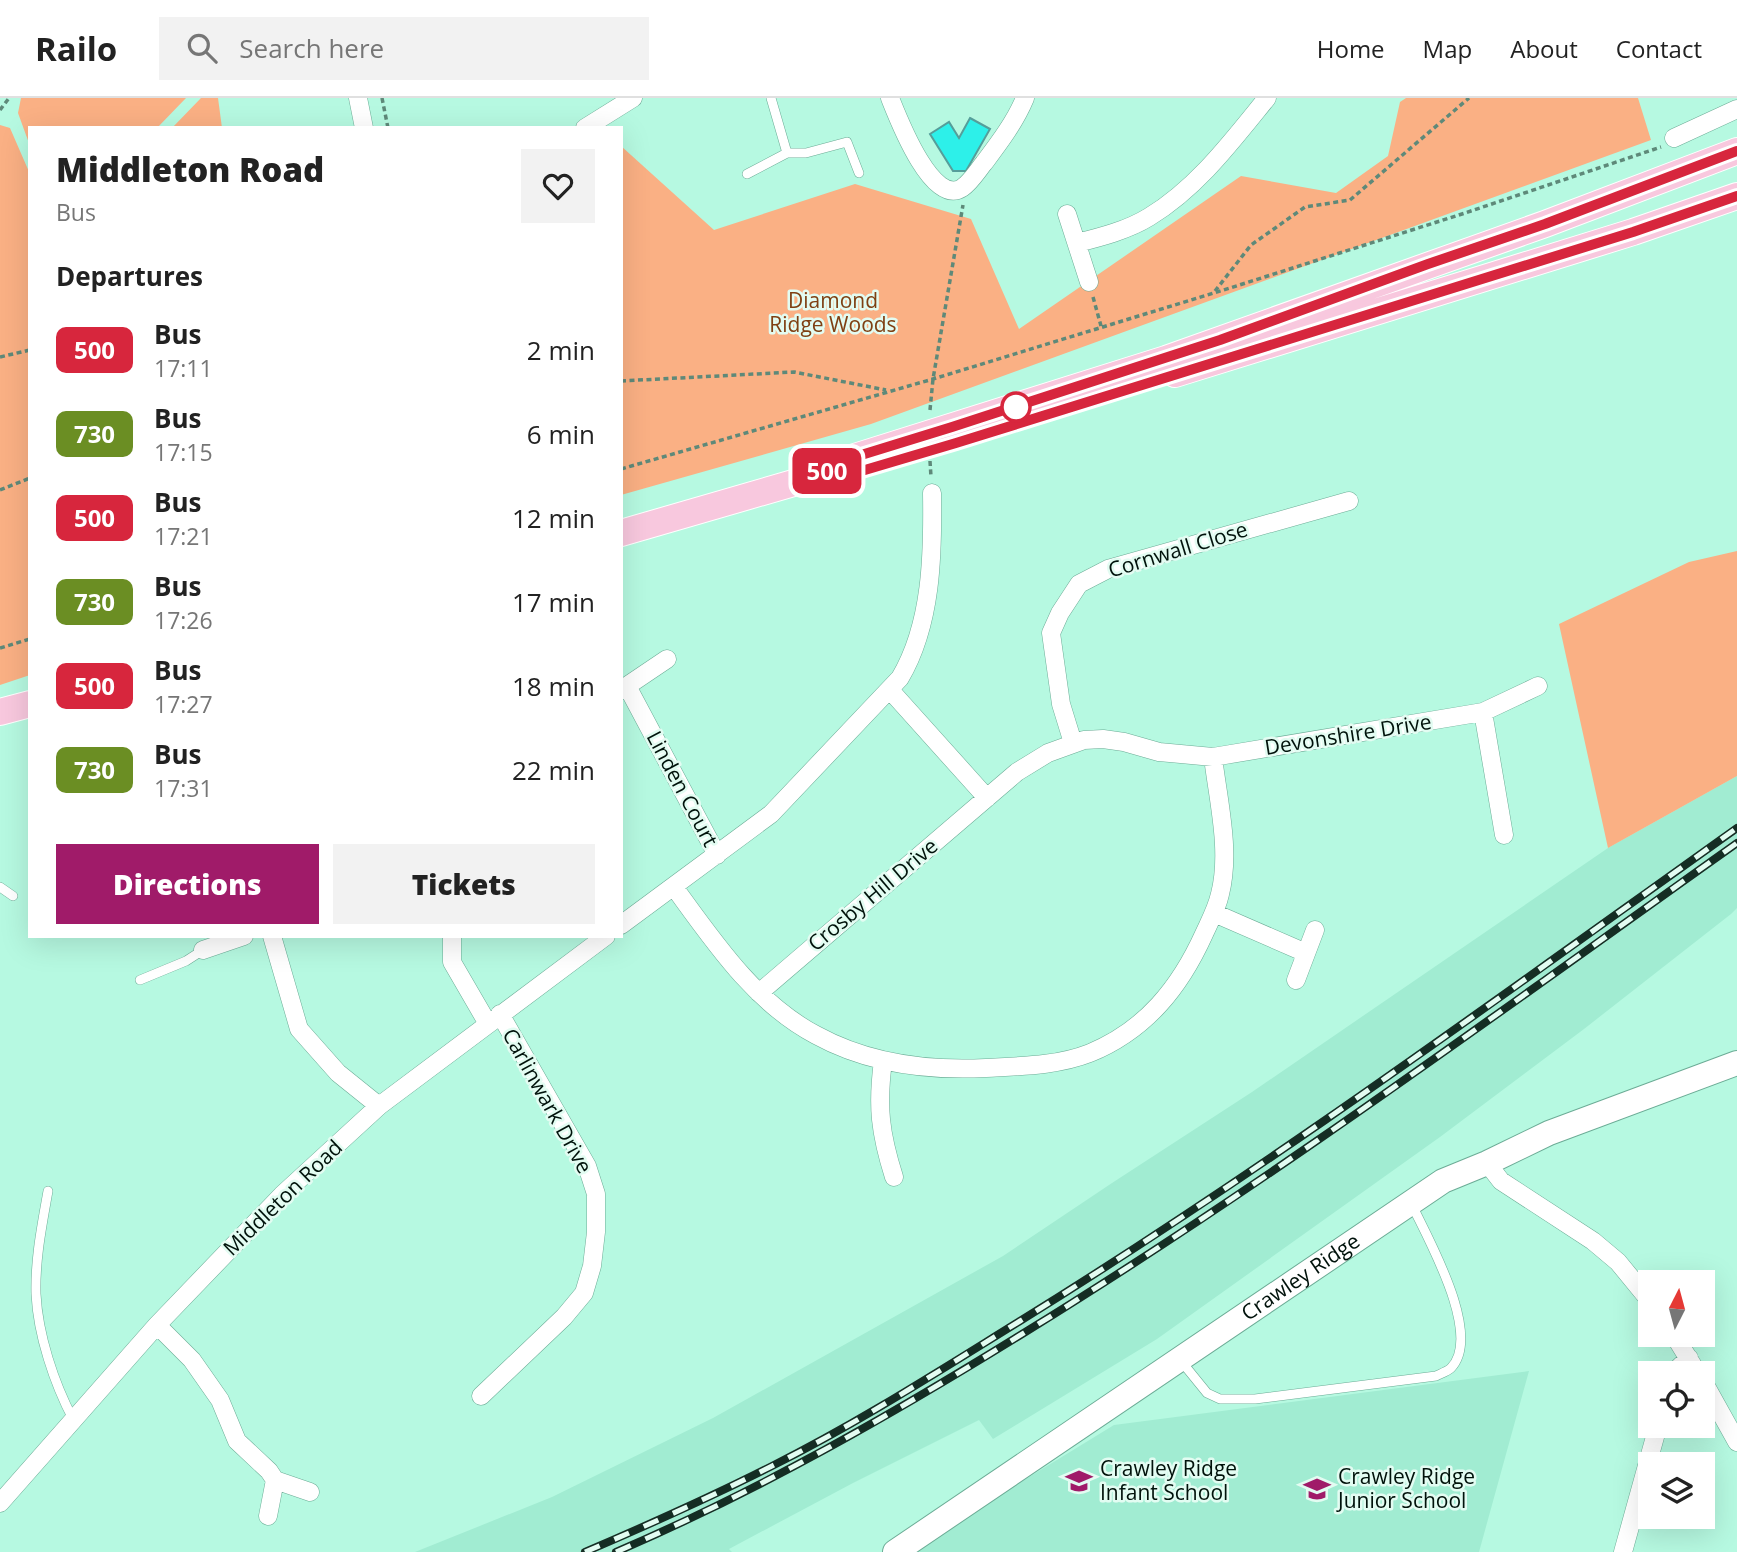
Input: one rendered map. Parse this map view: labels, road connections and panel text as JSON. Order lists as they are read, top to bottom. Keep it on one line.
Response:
{"streets":{"street":["Cornwall Close","Devonshire Drive","Linden Court","Crosby Hill Drive","Carlinwark Drive","Middleton Road","Crawley Ridge"]},"crossings":[["Cornwall Close","Crosby Hill Drive"],["Devonshire Drive","Crosby Hill Drive"],["Carlinwark Drive","Middleton Road"]],"parks":["Diamond Ridge Woods"],"places":{"school or university":["Crawley Ridge Infant School","Crawley Ridge Junior School"]},"lines":["bus line 500"],"north":"top","page":{"header":"Railo","search":"Search here","nav":["Home","Map","About","Contact"],"on_map":"500","heading":[["Middleton Road","Bus"],"Departures"],"list":[{"mark":"500","name":"Bus","note":"17:11","value":"2 min"},{"mark":"730","name":"Bus","note":"17:15","value":"6 min"},{"mark":"500","name":"Bus","note":"17:21","value":"12 min"},{"mark":"730","name":"Bus","note":"17:26","value":"17 min"},{"mark":"500","name":"Bus","note":"17:27","value":"18 min"},{"mark":"730","name":"Bus","note":"17:31","value":"22 min"}],"buttons":["Directions","Tickets"]}}
